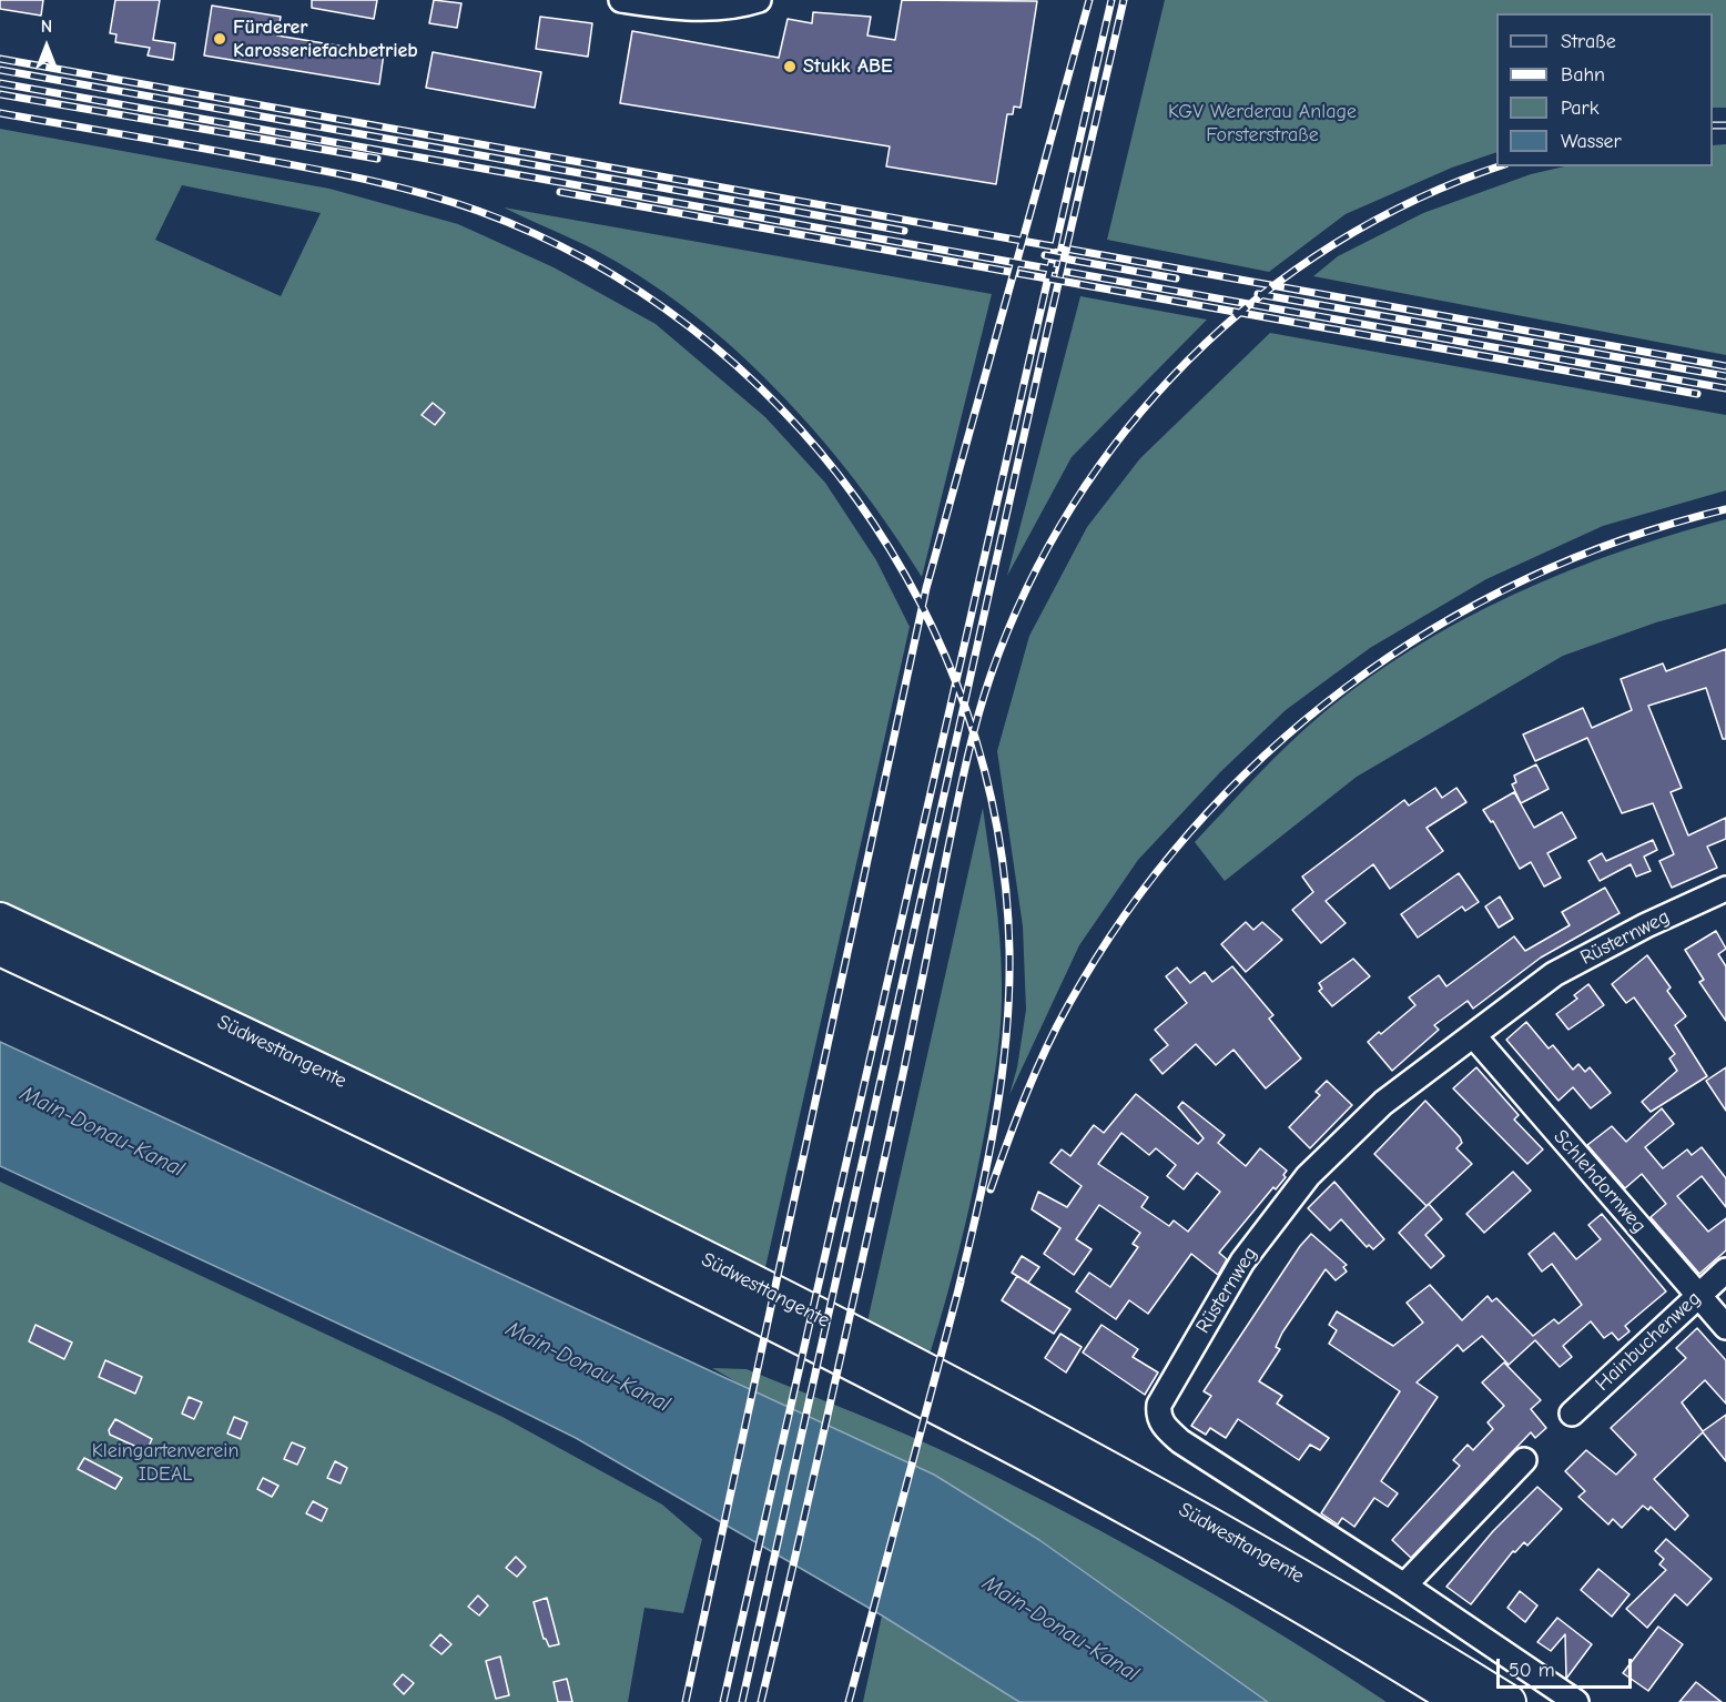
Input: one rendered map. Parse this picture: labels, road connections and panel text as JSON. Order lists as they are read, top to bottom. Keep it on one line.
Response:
{"streets":{"highway":["Südwesttangente"],"street":["Rüsternweg","Schlehdornweg","Hainbuchenweg"]},"crossings":[["Rüsternweg","Schlehdornweg"],["Schlehdornweg","Hainbuchenweg"]],"water":["Main-Donau-Kanal"],"parks":["KGV Werderau Anlage Forsterstraße","Kleingartenverein IDEAL"],"places":["Fürderer Karosseriefachbetrieb","Stukk ABE"],"legend":["Straße","Bahn","Park","Wasser"],"scale_bar":"50 m","north":"top"}
